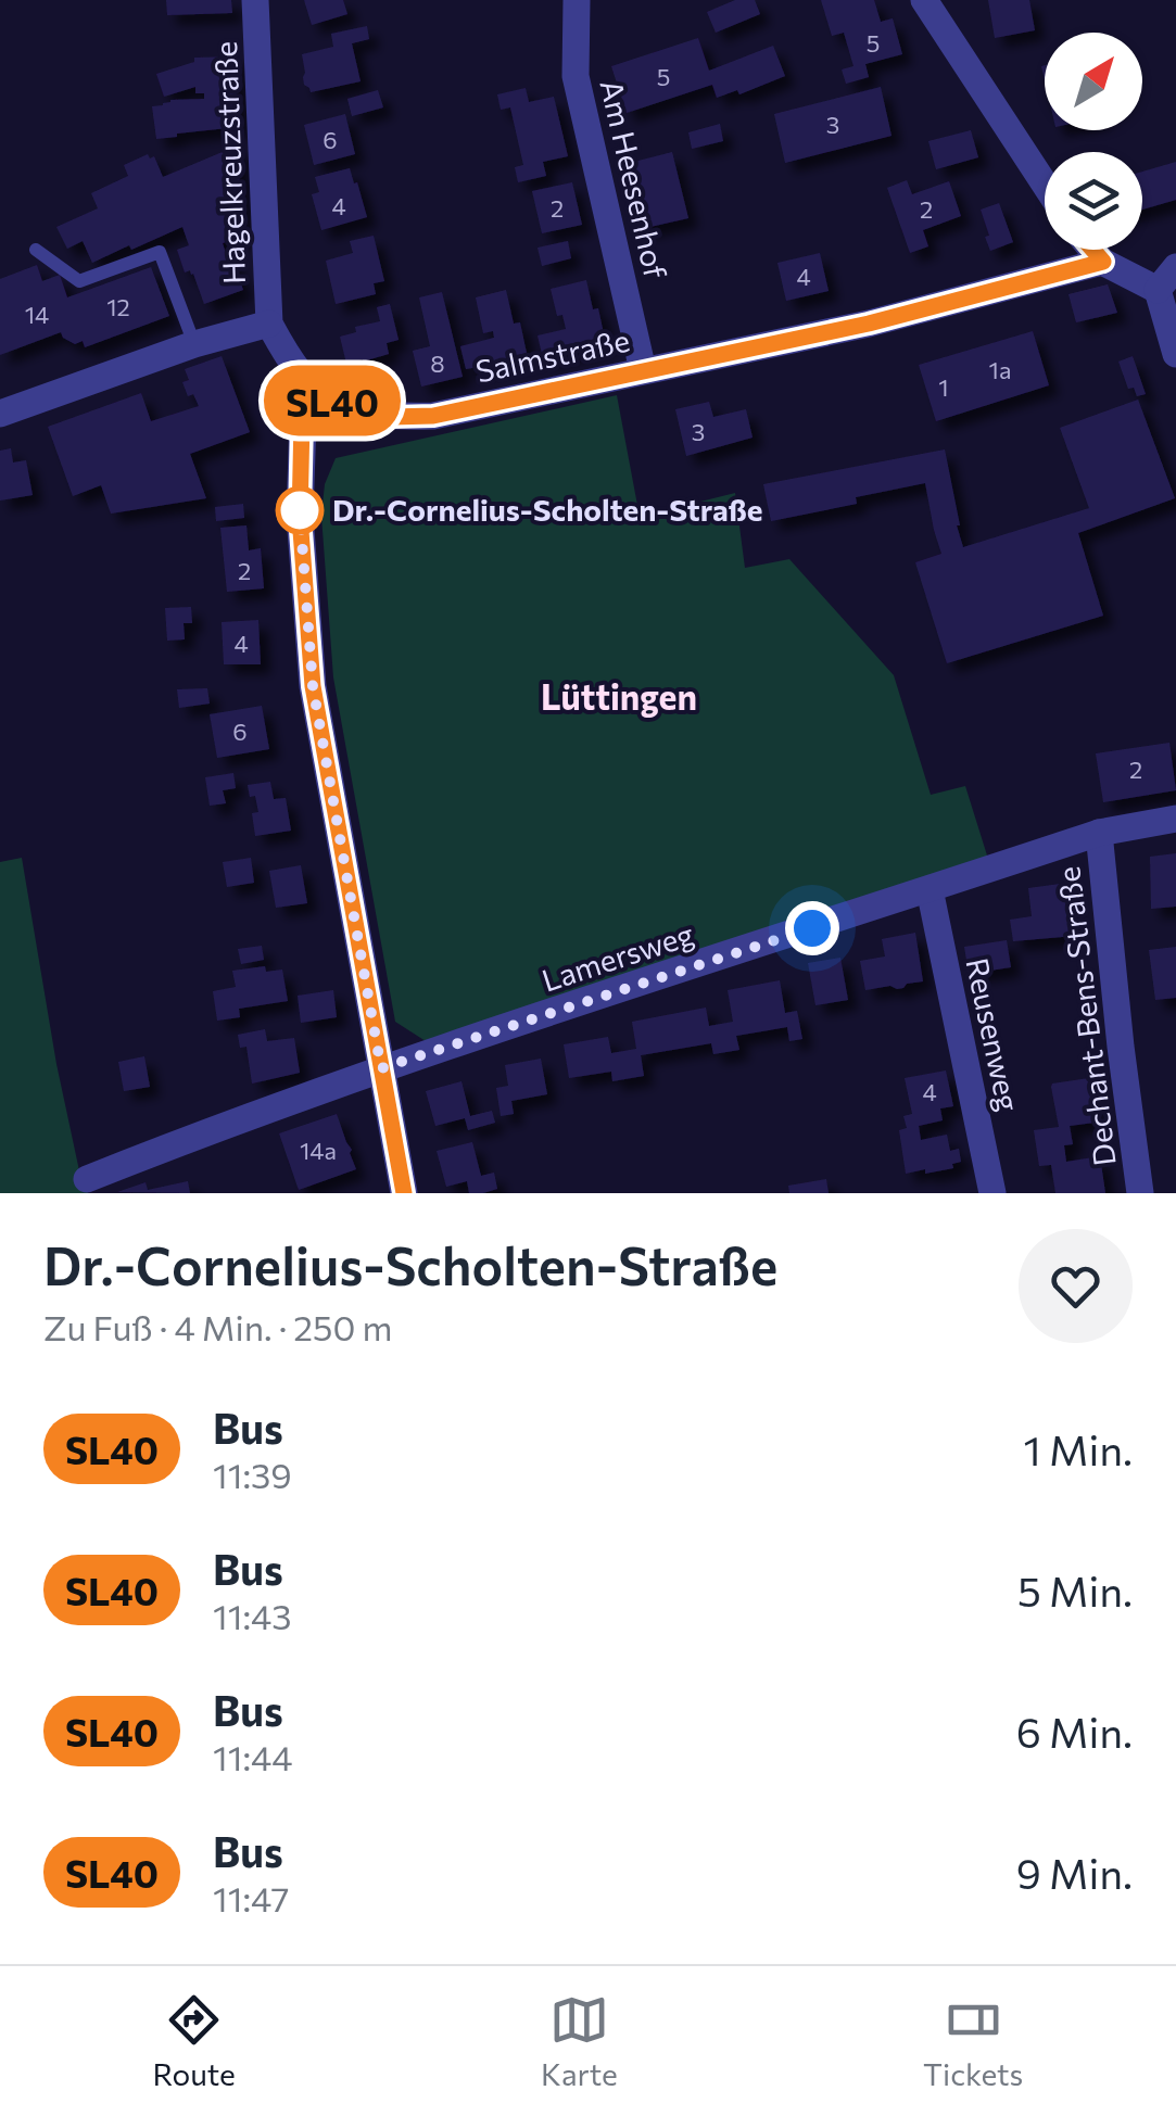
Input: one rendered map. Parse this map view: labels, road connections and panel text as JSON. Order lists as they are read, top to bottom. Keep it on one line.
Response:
{"streets":{"street":["Hagelkreuzstraße","Am Heesenhof","Salmstraße","Lamersweg","Dechant-Bens-Straße","Reusenweg"]},"crossings":[["Am Heesenhof","Salmstraße"],["Lamersweg","Dechant-Bens-Straße"],["Lamersweg","Reusenweg"]],"districts":["Lüttingen"],"places":["Dr.-Cornelius-Scholten-Straße"],"lines":["bus line SL40"],"house_numbers":["5","5","3","6","4","2","2","4","12","14","8","1a","1","3","2","4","6","2","4","14a"],"north":"top right","page":{"on_map":"SL40","heading":["Dr.-Cornelius-Scholten-Straße","Zu Fuß · 4 Min. · 250 m"],"list":[{"mark":"SL40","name":"Bus","note":"11:39","value":"1 Min."},{"mark":"SL40","name":"Bus","note":"11:43","value":"5 Min."},{"mark":"SL40","name":"Bus","note":"11:44","value":"6 Min."},{"mark":"SL40","name":"Bus","note":"11:47","value":"9 Min."}],"tabs":["Route","Karte","Tickets"]}}
